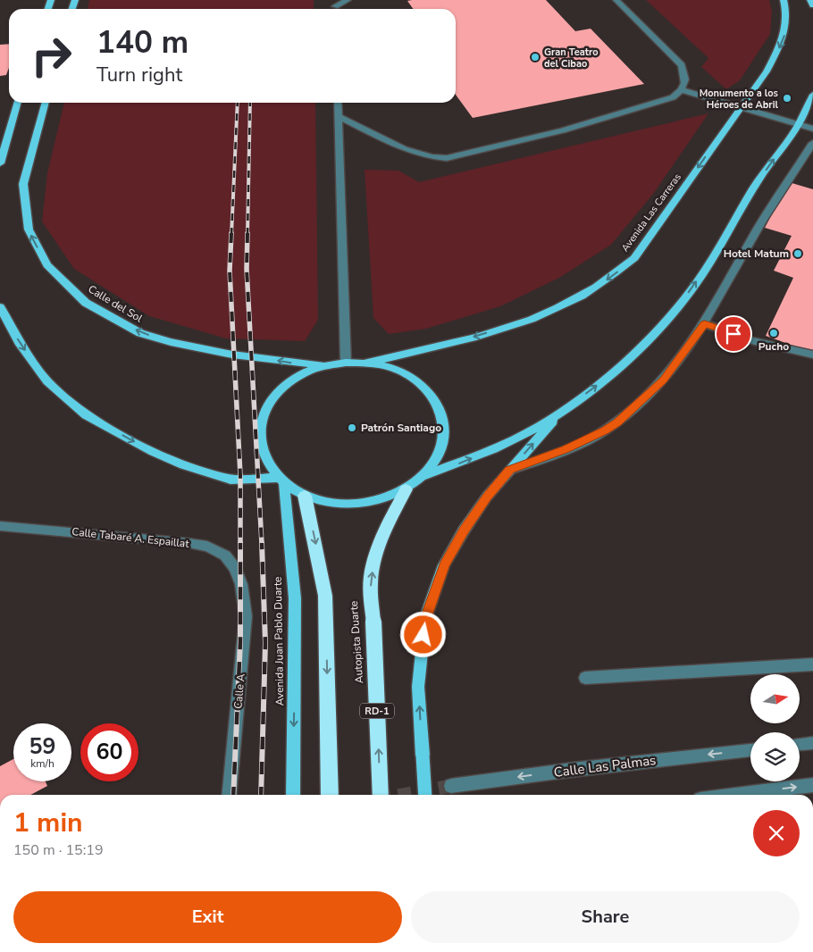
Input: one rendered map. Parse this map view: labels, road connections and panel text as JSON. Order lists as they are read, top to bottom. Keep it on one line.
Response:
{"streets":{"highway":["Autopista Duarte","RD-1"],"main road":["Avenida Las Carreras","Calle del Sol","Avenida Juan Pablo Duarte"],"street":["Calle Tabaré A. Espaillat","Calle A","Calle Las Palmas"]},"crossings":[["Calle Tabaré A. Espaillat","Calle A"]],"one_way":["Avenida Juan Pablo Duarte"],"places":["Gran Teatro del Cibao","Monumento a los Héroes de Abril","Hotel Matum","Pucho","Patrón Santiago"],"north":"right","page":{"turn":["140 m","Turn right"],"speed":"59 km/h","limit":"60","heading":["1 min","150 m · 15:19"],"buttons":["Exit","Share"]}}
